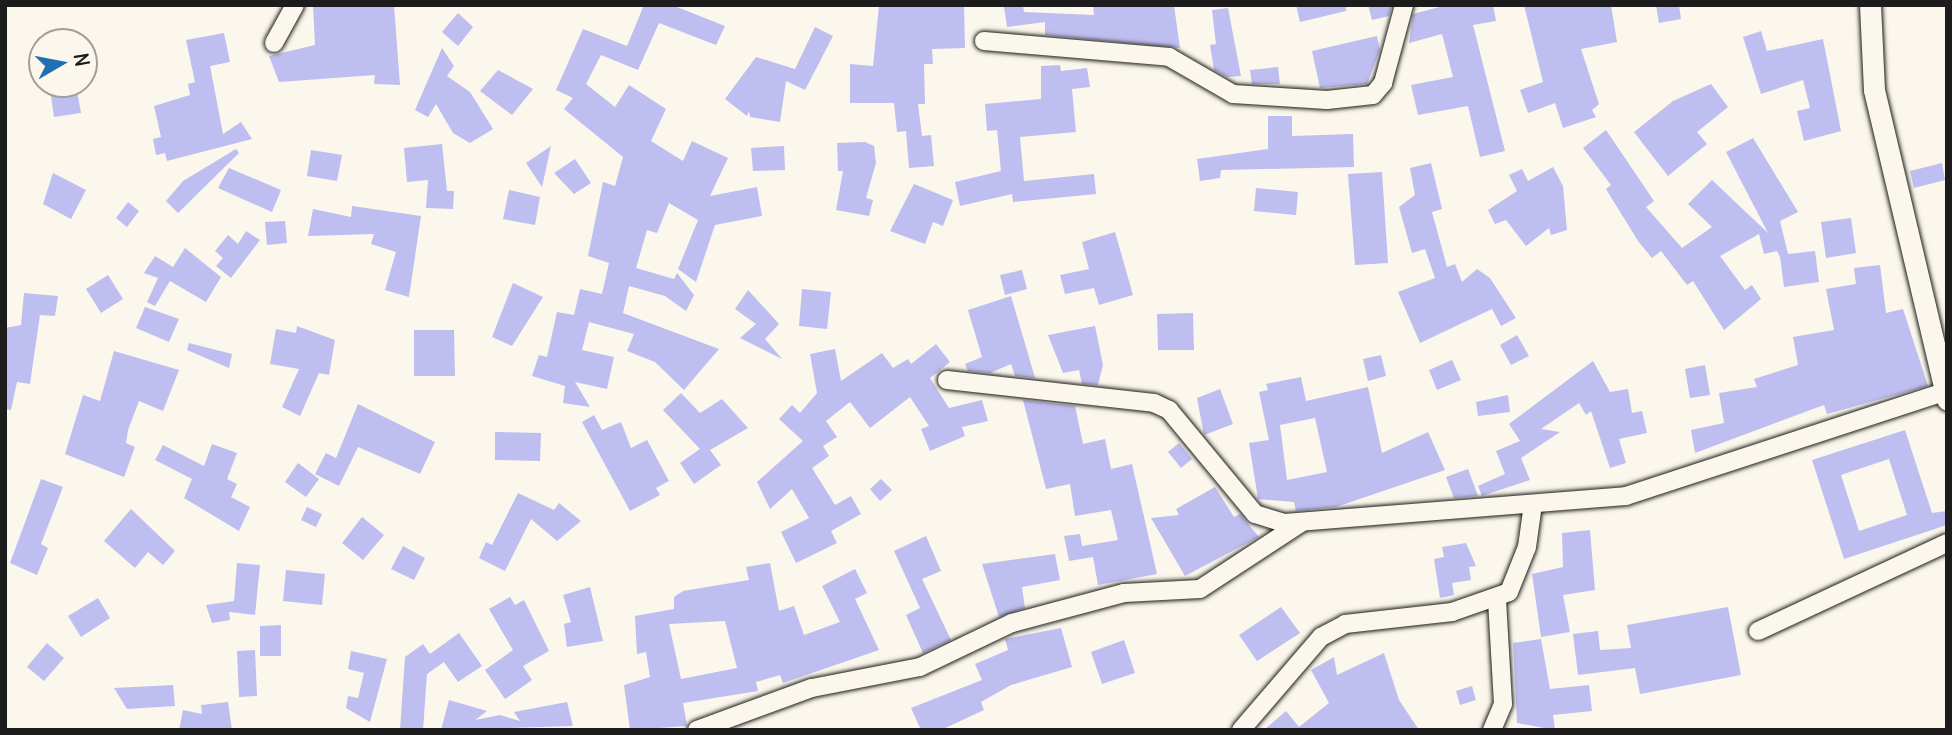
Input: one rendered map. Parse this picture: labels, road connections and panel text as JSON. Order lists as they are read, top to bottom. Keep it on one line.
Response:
{"north":"right"}
